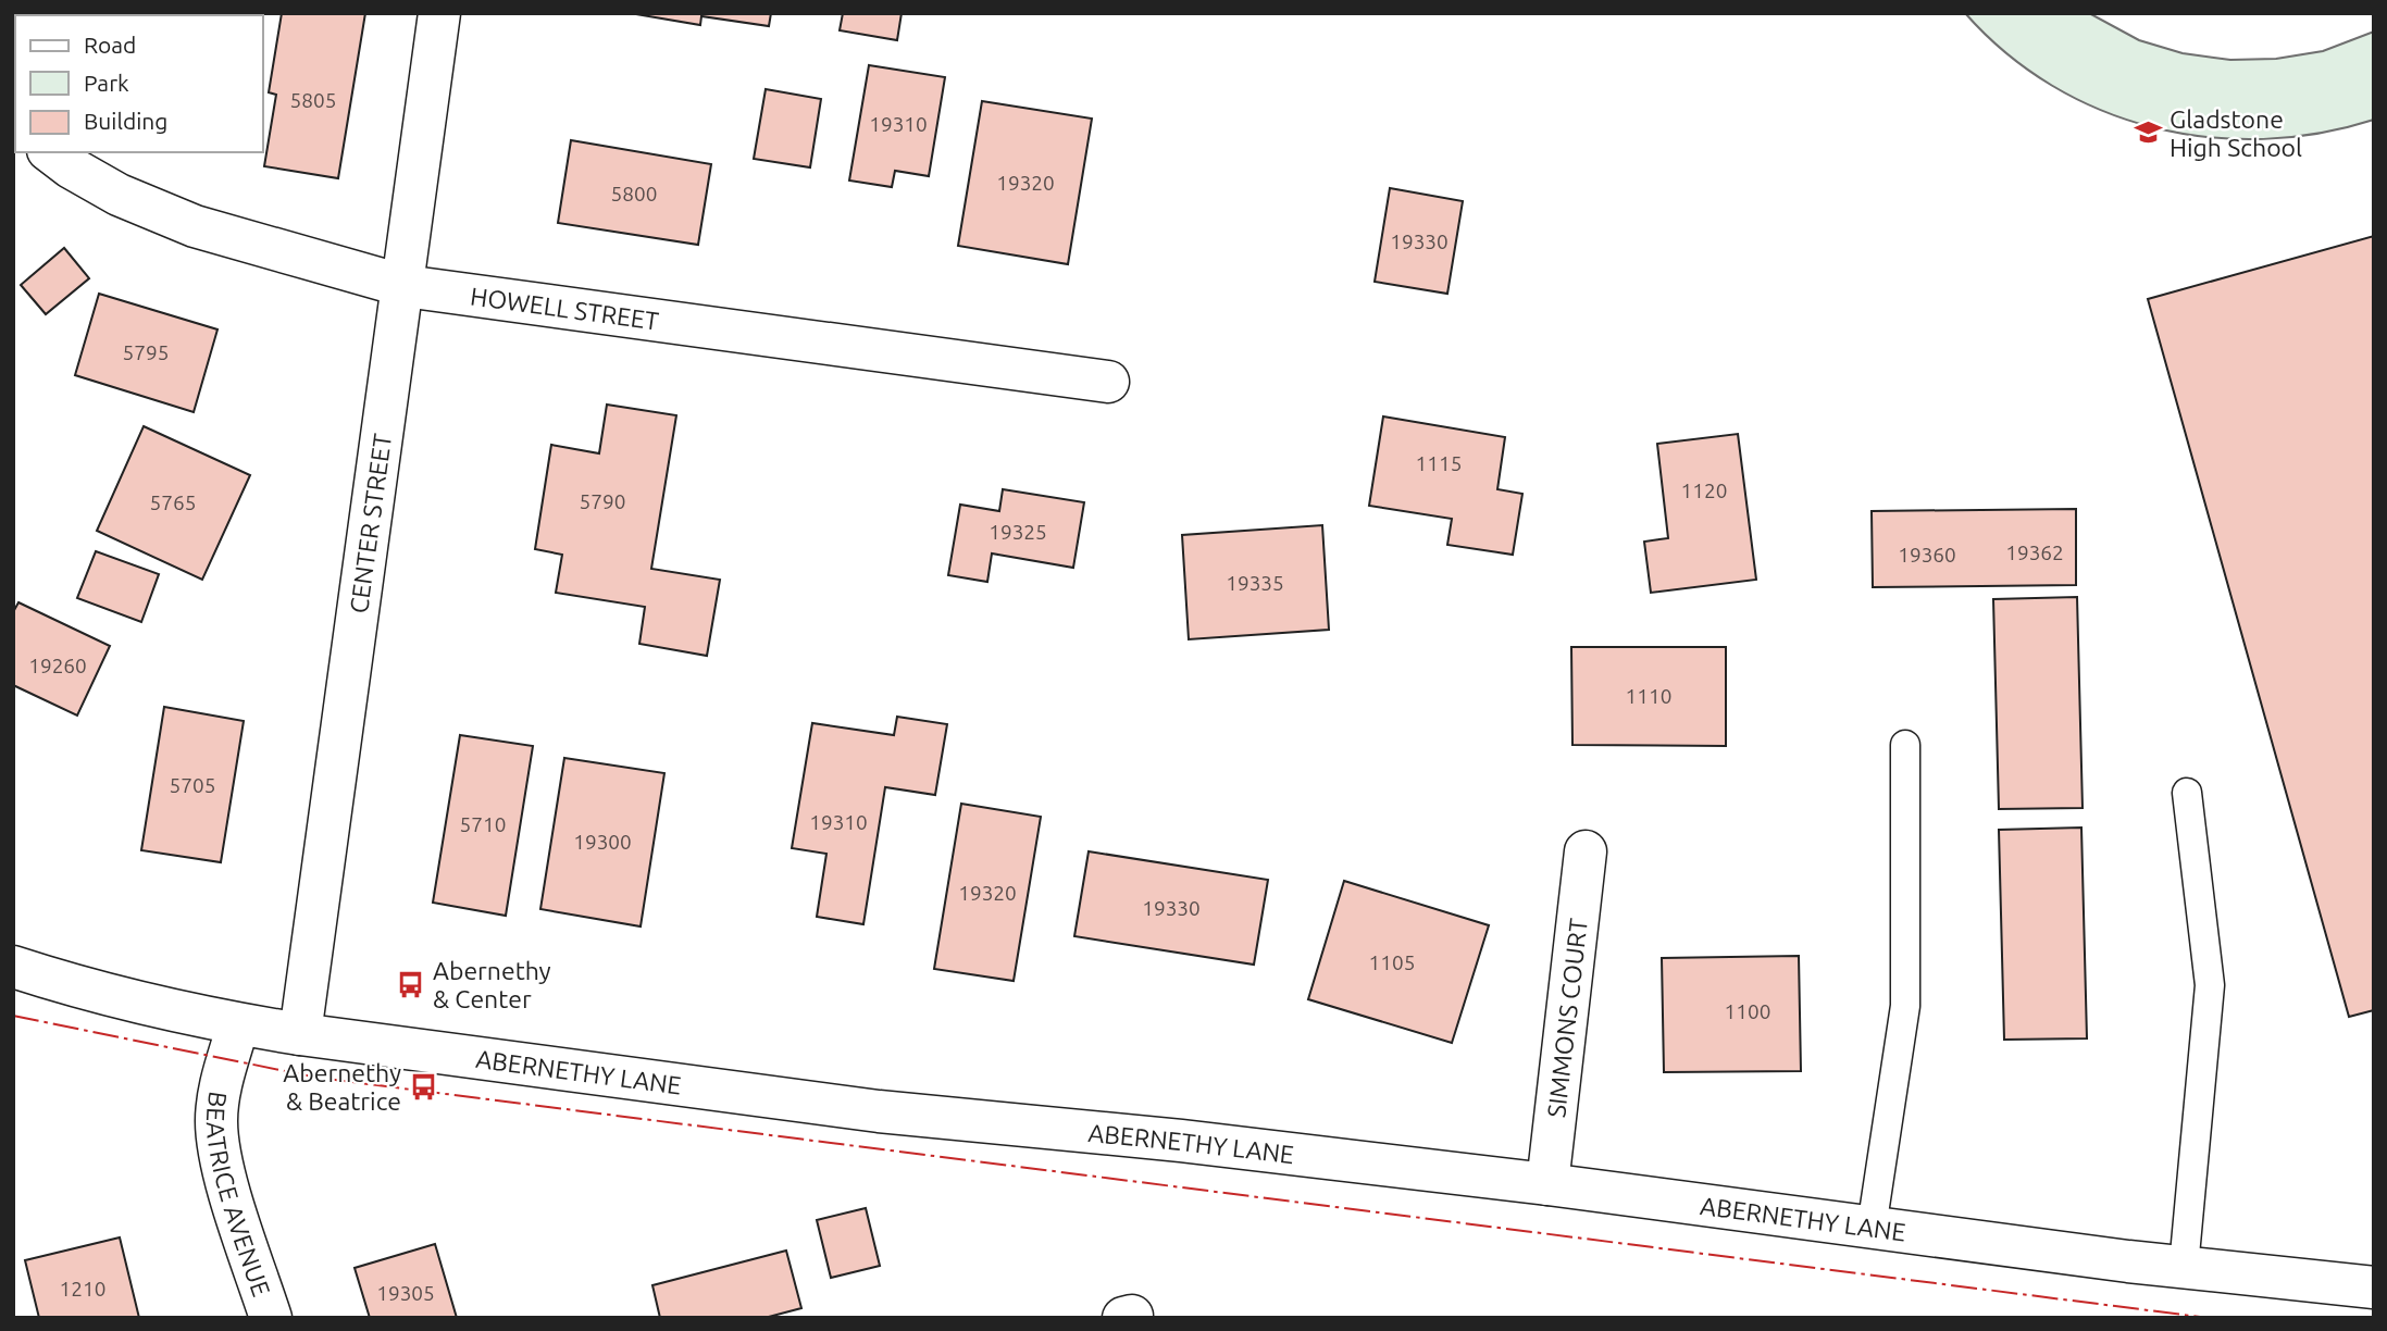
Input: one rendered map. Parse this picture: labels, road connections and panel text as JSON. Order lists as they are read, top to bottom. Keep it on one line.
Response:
{"streets":{"street":["HOWELL STREET","CENTER STREET","SIMMONS COURT","ABERNETHY LANE","BEATRICE AVENUE"]},"crossings":[["HOWELL STREET","CENTER STREET"],["CENTER STREET","ABERNETHY LANE"],["SIMMONS COURT","ABERNETHY LANE"],["ABERNETHY LANE","BEATRICE AVENUE"]],"places":{"school or university":["Gladstone High School"],"bus stop":["Abernethy & Center","Abernethy & Beatrice"]},"house_numbers":["5805","19310","19320","5800","19330","5795","1115","1120","5790","5765","19325","19362","19360","19335","19260","1110","5705","19310","5710","19300","19320","19330","1105","1100","1210","19305"],"legend":["Road","Park","Building"]}
